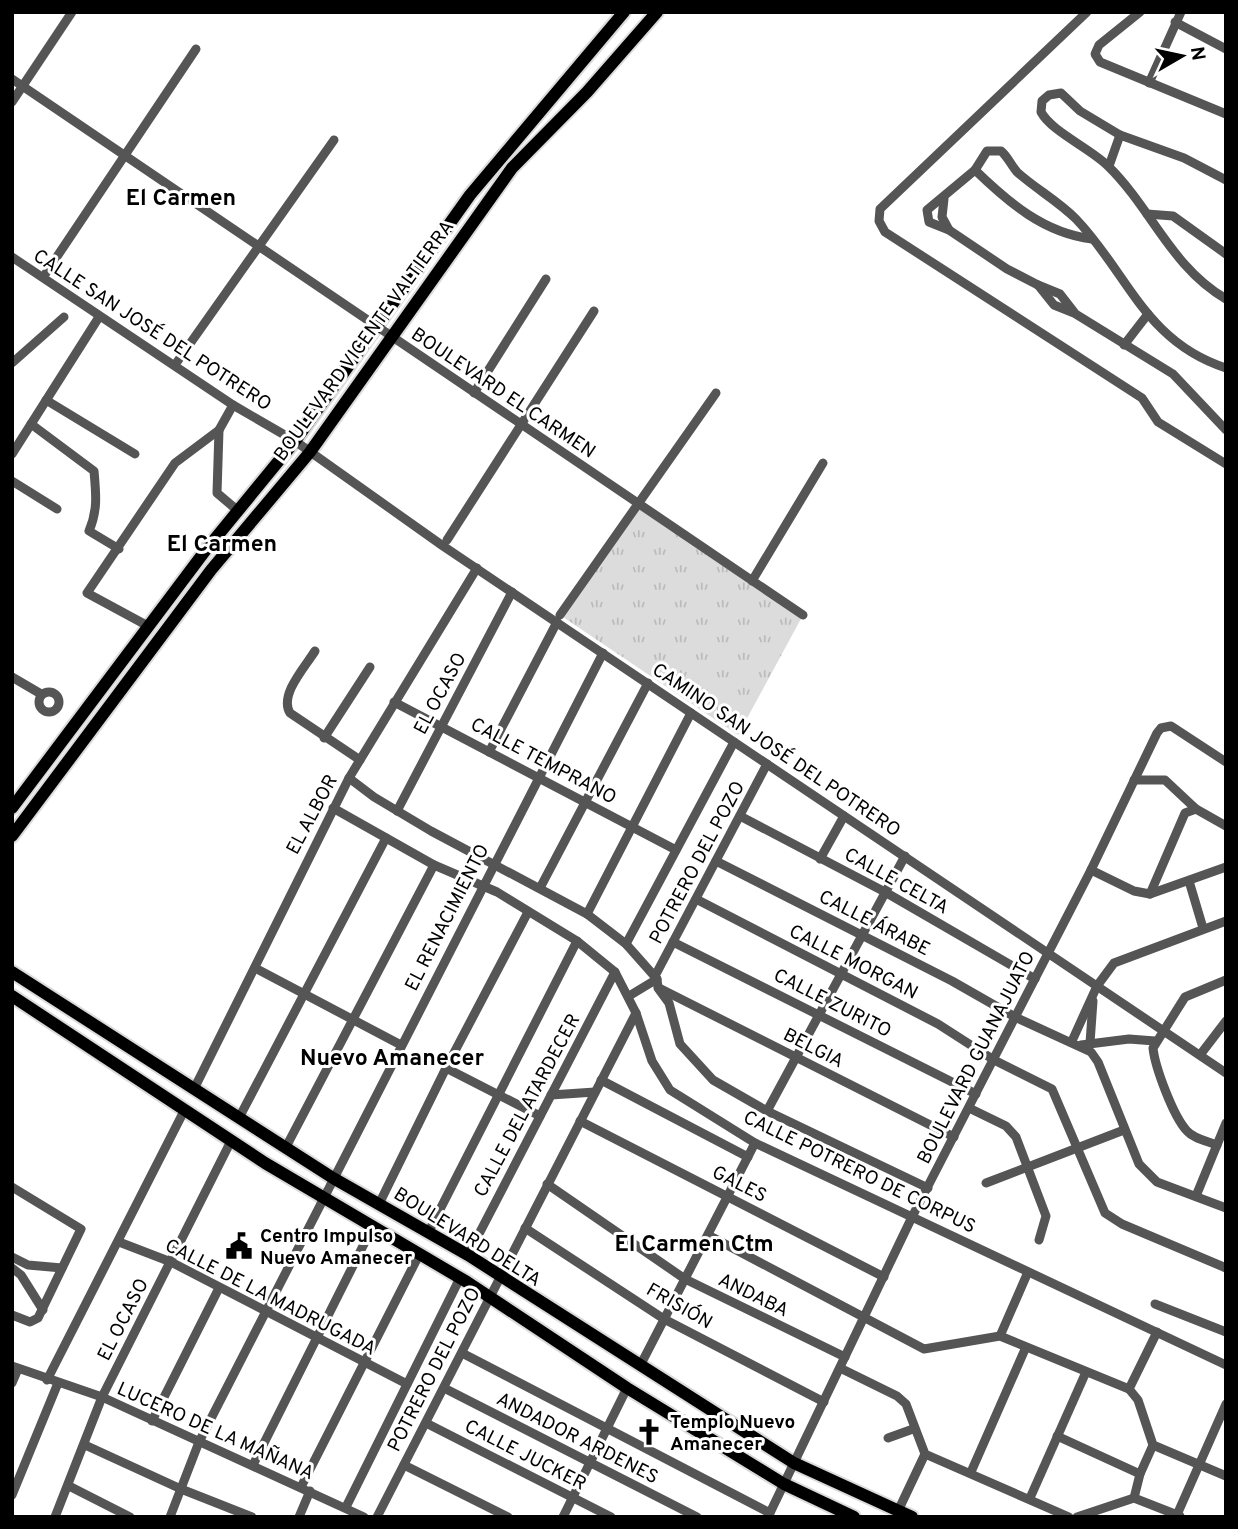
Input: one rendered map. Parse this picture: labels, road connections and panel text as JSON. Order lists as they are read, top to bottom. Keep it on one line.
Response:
{"streets":{"main road":["BOULEVARD VICENTE VALTIERRA","BOULEVARD DELTA"],"street":["CALLE SAN JOSÉ DEL POTRERO","BOULEVARD EL CARMEN","EL OCASO","CAMINO SAN JOSÉ DEL POTRERO","CALLE TEMPRANO","EL ALBOR","POTRERO DEL POZO","CALLE CELTA","EL RENACIMIENTO","CALLE ÁRABE","CALLE MORGAN","CALLE ZURITO","BELGIA","BOULEVARD GUANAJUATO","CALLE DEL ATARDECER","CALLE POTRERO DE CORPUS","GALES","ANDABA","CALLE DE LA MADRUGADA","FRISIÓN","LUCERO DE LA MAÑANA","ANDADOR ARDENES","CALLE JUCKER"]},"crossings":[["CALLE SAN JOSÉ DEL POTRERO","BOULEVARD VICENTE VALTIERRA"],["CALLE SAN JOSÉ DEL POTRERO","CAMINO SAN JOSÉ DEL POTRERO"],["BOULEVARD VICENTE VALTIERRA","BOULEVARD EL CARMEN"],["BOULEVARD VICENTE VALTIERRA","CAMINO SAN JOSÉ DEL POTRERO"],["EL OCASO","CAMINO SAN JOSÉ DEL POTRERO"],["EL OCASO","CALLE TEMPRANO"],["EL OCASO","BOULEVARD DELTA"],["EL OCASO","CALLE DE LA MADRUGADA"],["EL OCASO","LUCERO DE LA MAÑANA"],["CAMINO SAN JOSÉ DEL POTRERO","EL ALBOR"],["CAMINO SAN JOSÉ DEL POTRERO","POTRERO DEL POZO"],["CAMINO SAN JOSÉ DEL POTRERO","EL RENACIMIENTO"],["CAMINO SAN JOSÉ DEL POTRERO","BOULEVARD GUANAJUATO"],["CALLE TEMPRANO","EL ALBOR"],["CALLE TEMPRANO","EL RENACIMIENTO"],["EL ALBOR","CALLE POTRERO DE CORPUS"],["EL ALBOR","BOULEVARD DELTA"],["POTRERO DEL POZO","CALLE CELTA"],["POTRERO DEL POZO","CALLE ÁRABE"],["POTRERO DEL POZO","CALLE MORGAN"],["POTRERO DEL POZO","CALLE ZURITO"],["POTRERO DEL POZO","BELGIA"],["POTRERO DEL POZO","CALLE POTRERO DE CORPUS"],["POTRERO DEL POZO","GALES"],["POTRERO DEL POZO","BOULEVARD DELTA"],["POTRERO DEL POZO","ANDABA"],["POTRERO DEL POZO","FRISIÓN"],["POTRERO DEL POZO","ANDADOR ARDENES"],["POTRERO DEL POZO","CALLE JUCKER"],["CALLE CELTA","BOULEVARD GUANAJUATO"],["EL RENACIMIENTO","CALLE POTRERO DE CORPUS"],["EL RENACIMIENTO","BOULEVARD DELTA"],["EL RENACIMIENTO","CALLE DE LA MADRUGADA"],["EL RENACIMIENTO","LUCERO DE LA MAÑANA"],["CALLE ÁRABE","BOULEVARD GUANAJUATO"],["CALLE MORGAN","BOULEVARD GUANAJUATO"],["CALLE ZURITO","BOULEVARD GUANAJUATO"],["BELGIA","BOULEVARD GUANAJUATO"],["BOULEVARD GUANAJUATO","CALLE POTRERO DE CORPUS"],["BOULEVARD GUANAJUATO","GALES"],["BOULEVARD GUANAJUATO","BOULEVARD DELTA"],["BOULEVARD GUANAJUATO","ANDABA"],["BOULEVARD GUANAJUATO","FRISIÓN"],["CALLE DEL ATARDECER","CALLE POTRERO DE CORPUS"],["CALLE DEL ATARDECER","BOULEVARD DELTA"]],"districts":["El Carmen","El Carmen","Nuevo Amanecer","El Carmen Ctm"],"places":{"public building":["Centro Impulso Nuevo Amanecer"],"church":["Templo Nuevo Amanecer"]},"north":"right"}
